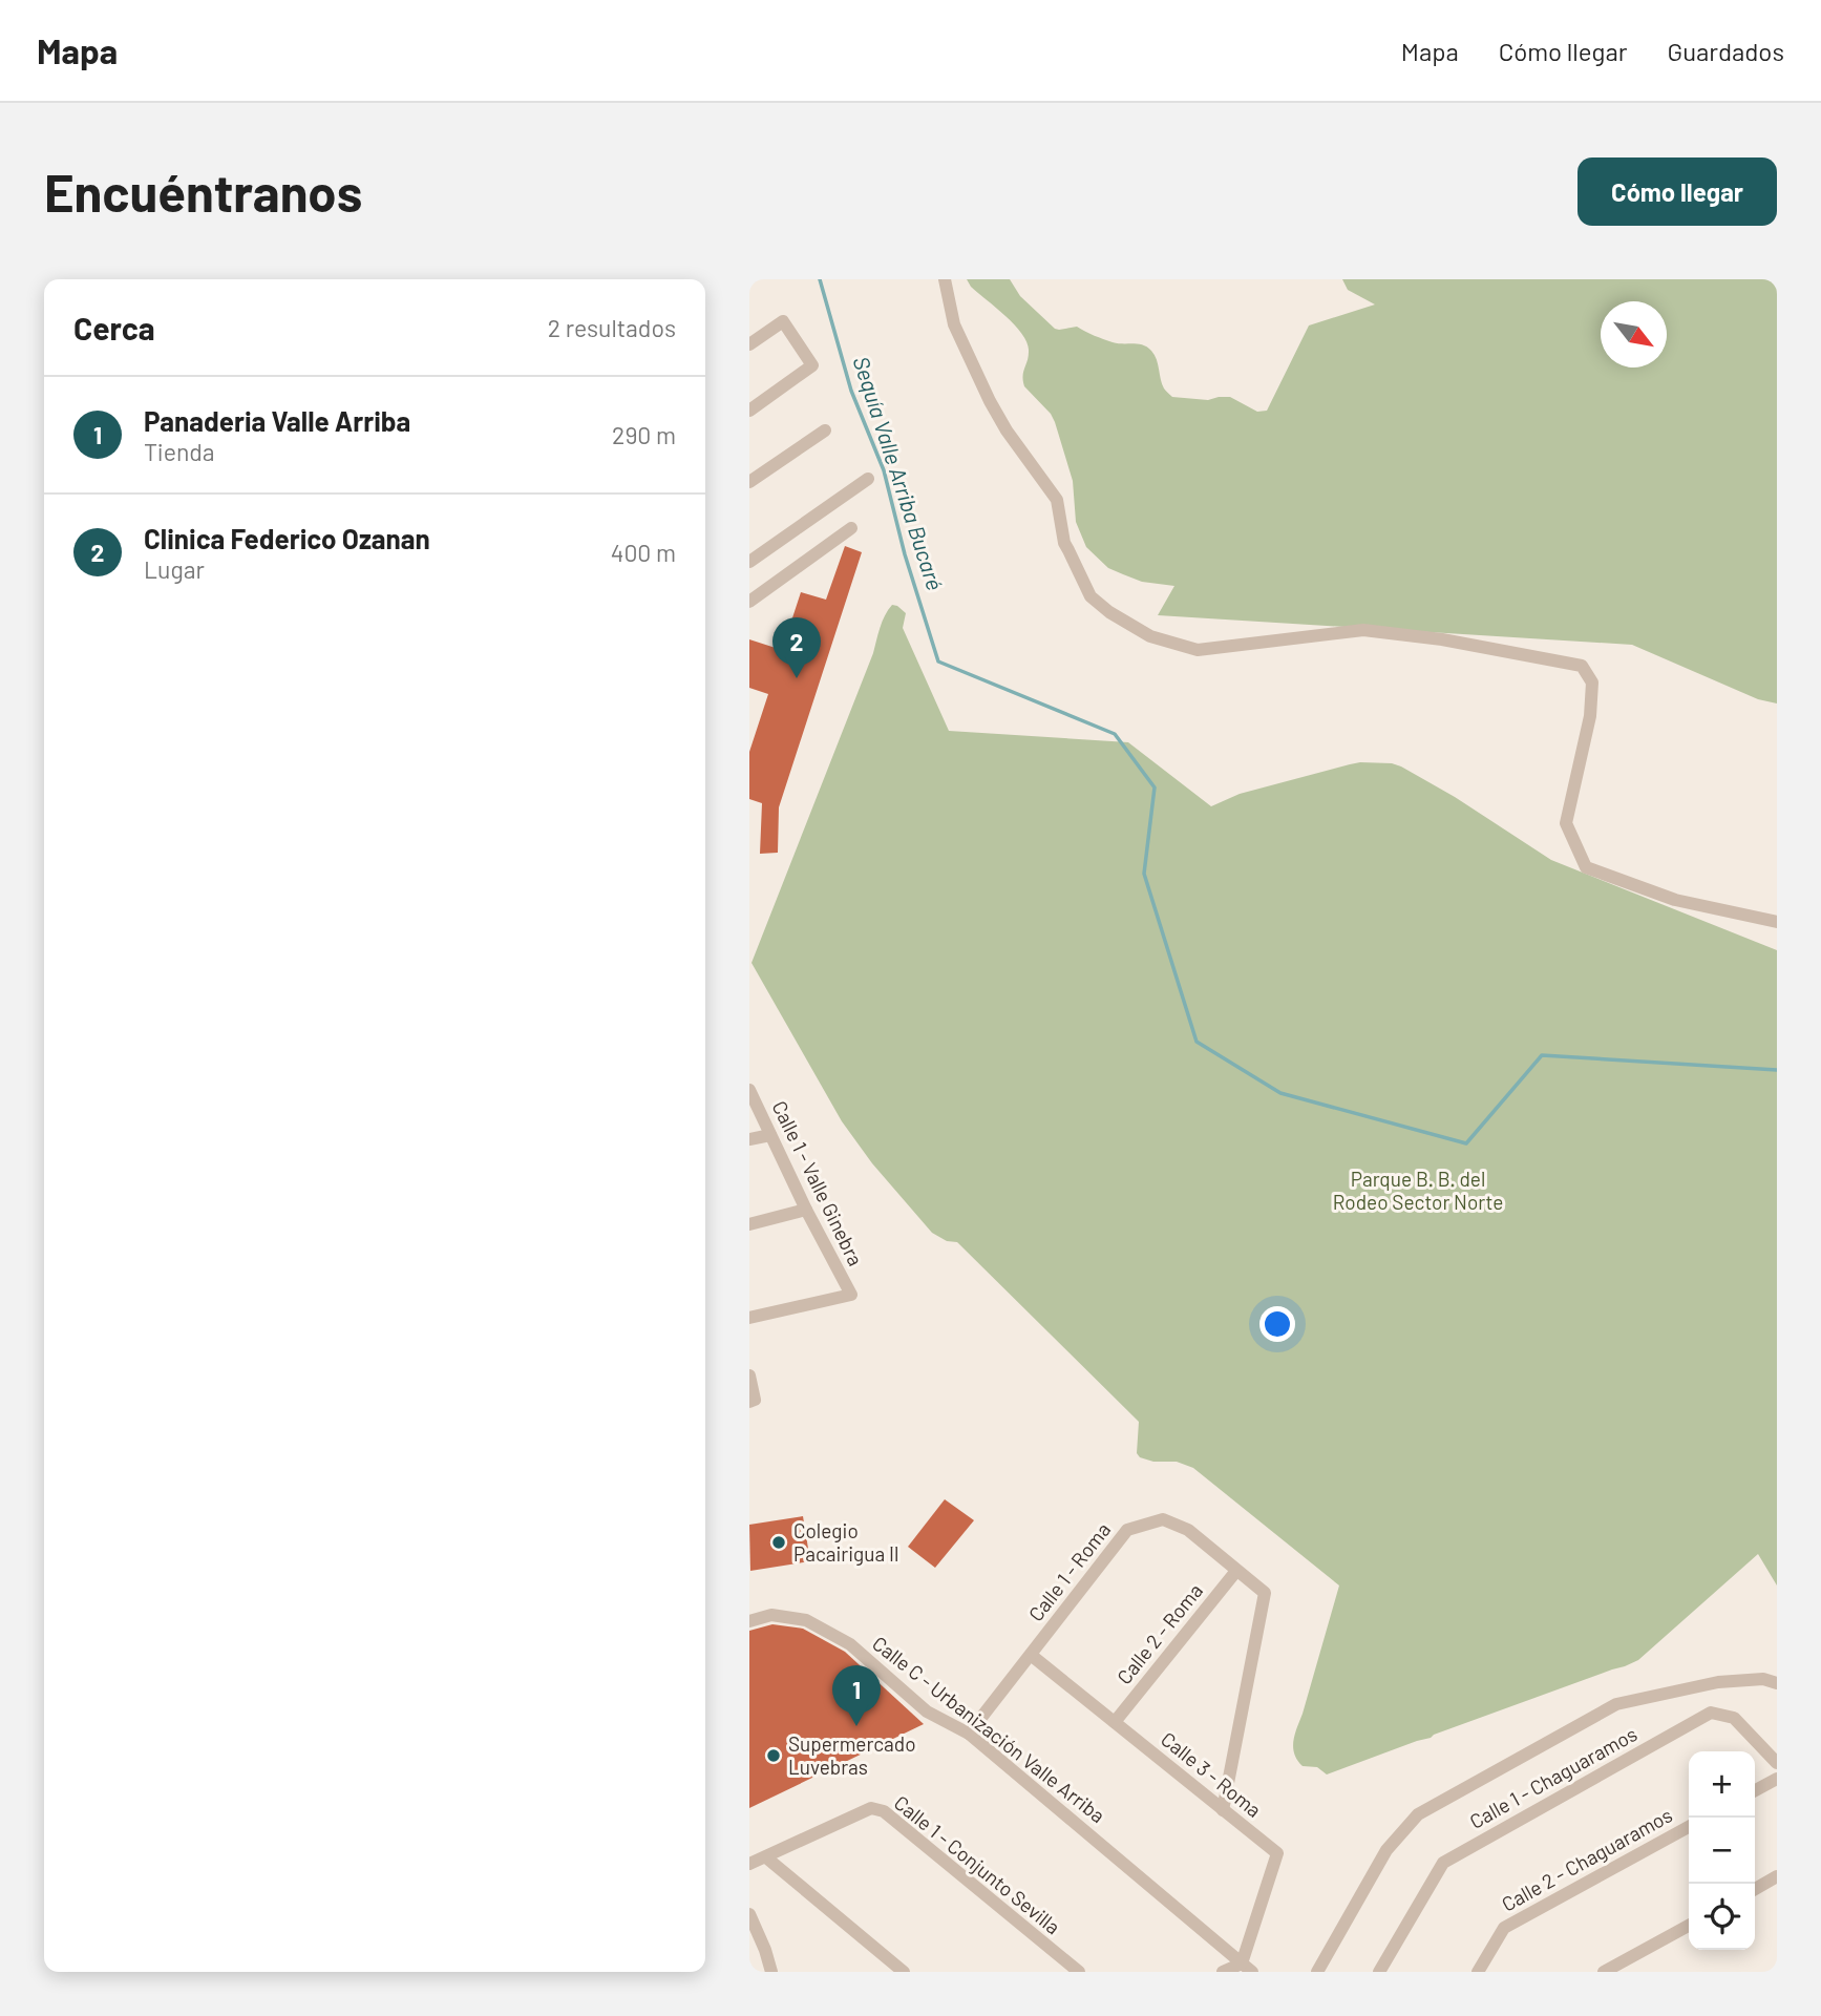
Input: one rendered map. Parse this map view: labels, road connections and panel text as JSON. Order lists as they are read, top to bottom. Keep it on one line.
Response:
{"streets":{"street":["Calle 1 - Valle Ginebra","Calle 1 - Roma","Calle 2 - Roma","Calle C - Urbanización Valle Arriba","Calle 3 - Roma","Calle 1 - Chaguaramos","Calle 2 - Chaguaramos","Calle 1 - Conjunto Sevilla"]},"crossings":[["Calle 1 - Roma","Calle 2 - Roma"],["Calle 1 - Roma","Calle C - Urbanización Valle Arriba"],["Calle 1 - Roma","Calle 3 - Roma"],["Calle 2 - Roma","Calle 3 - Roma"],["Calle C - Urbanización Valle Arriba","Calle 3 - Roma"]],"water":["Sequía Valle Arriba Bucaré"],"parks":["Parque B. B. del Rodeo Sector Norte"],"places":["Colegio Pacairigua II","Supermercado Luvebras"],"north":"bottom right","page":{"header":"Mapa","nav":["Mapa","Cómo llegar","Guardados"],"buttons":"Cómo llegar","title":"Encuéntranos","heading":["Cerca","2 resultados"],"list":[{"mark":"1","name":"Panaderia Valle Arriba","note":"Tienda","value":"290 m"},{"mark":"2","name":"Clinica Federico Ozanan","note":"Lugar","value":"400 m"}],"pins":["2","1"],"map_buttons":["+","−"]}}
